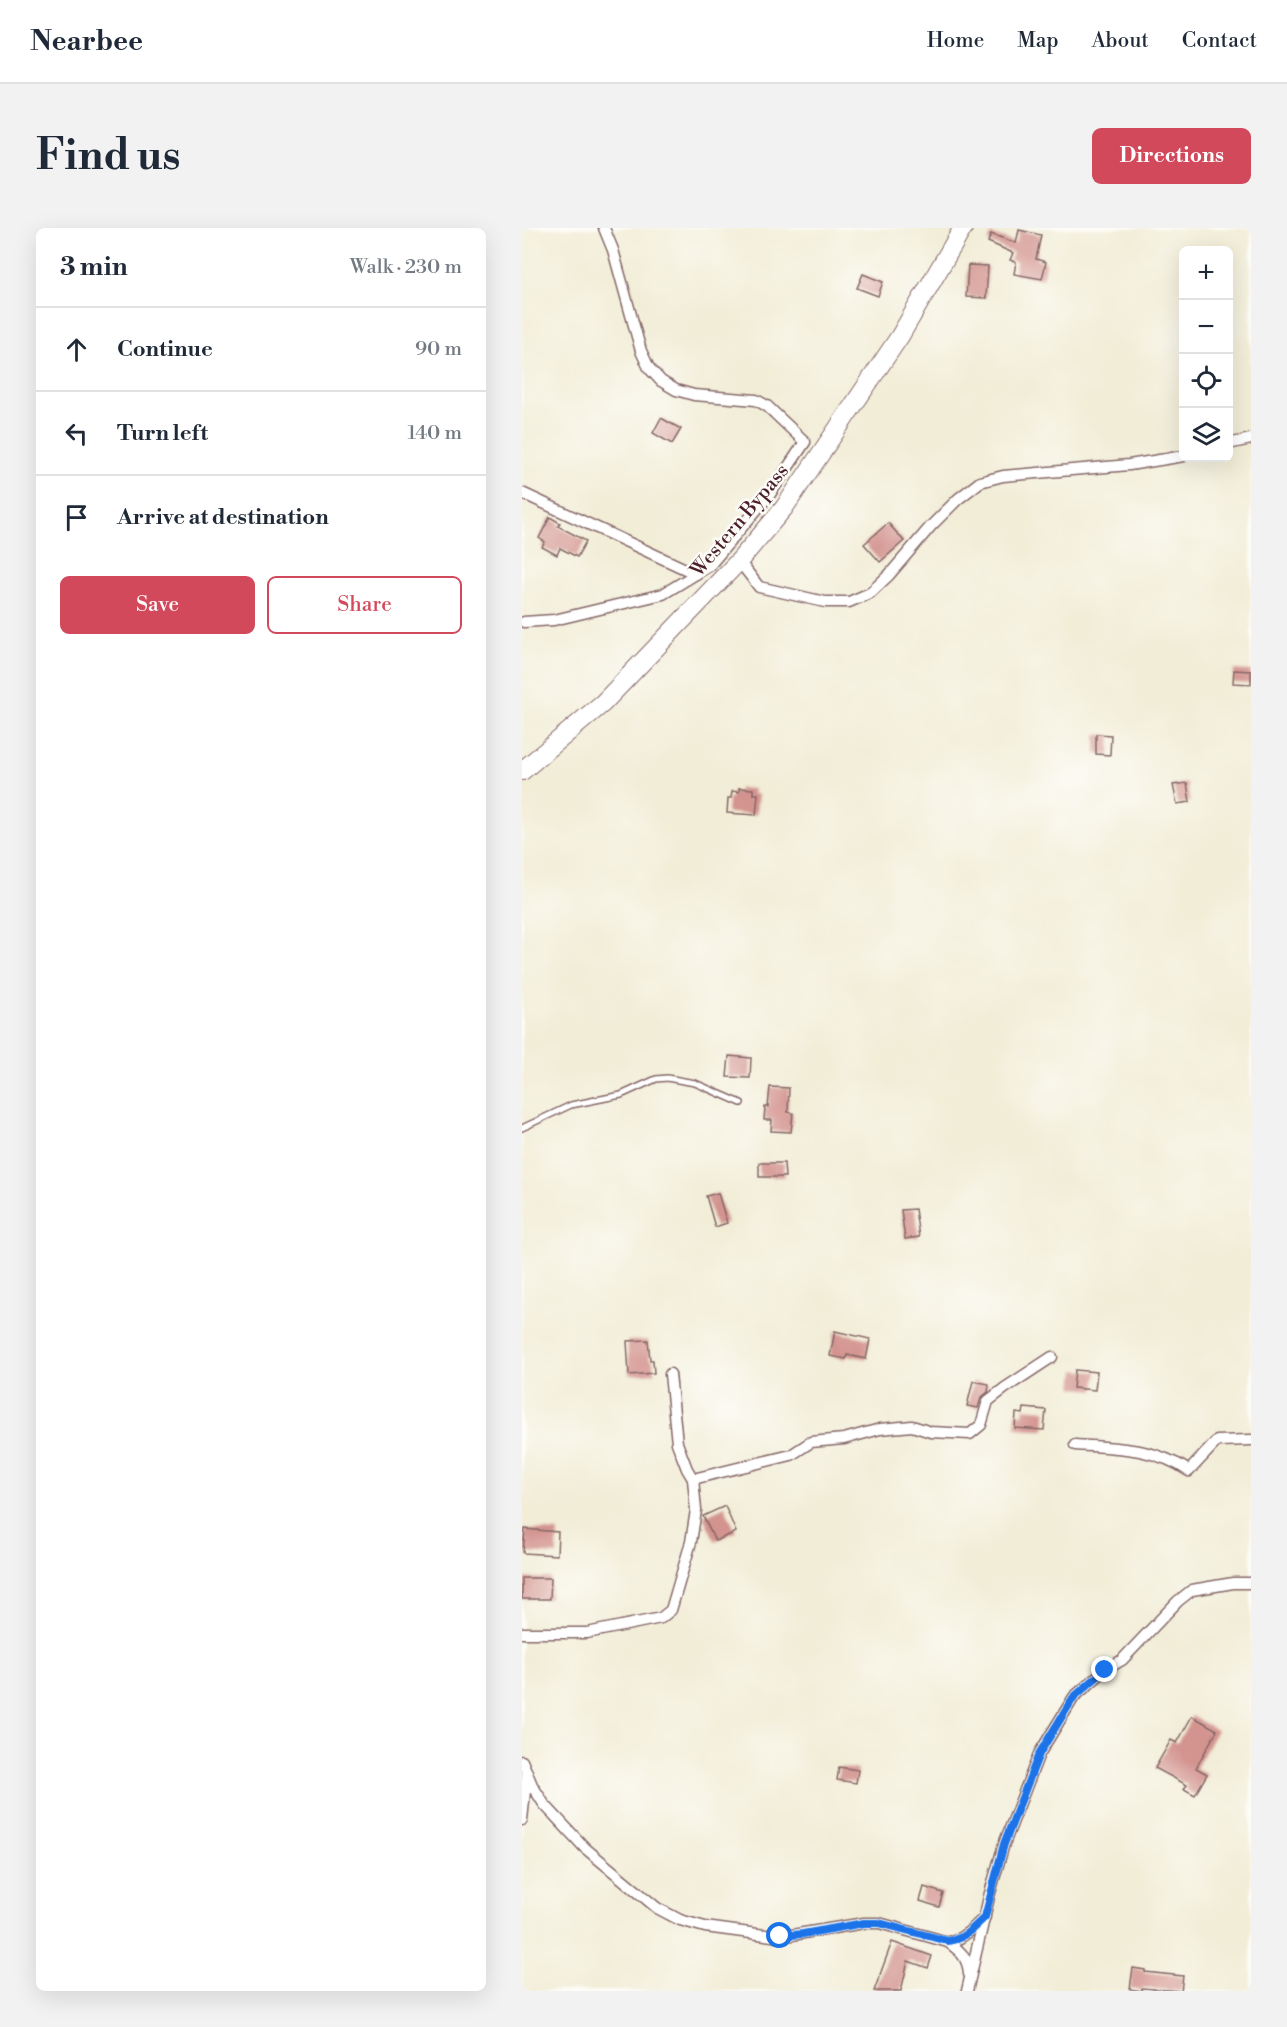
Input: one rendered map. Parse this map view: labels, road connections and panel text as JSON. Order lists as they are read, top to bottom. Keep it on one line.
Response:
{"streets":{"main road":["Western Bypass"]},"page":{"header":"Nearbee","nav":["Home","Map","About","Contact"],"buttons":["Directions",["Save","Share"]],"title":"Find us","heading":["3 min","Walk · 230 m"],"map_buttons":["+","−"],"list":[["Continue","90 m"],["Turn left","140 m"],"Arrive at destination"]}}
